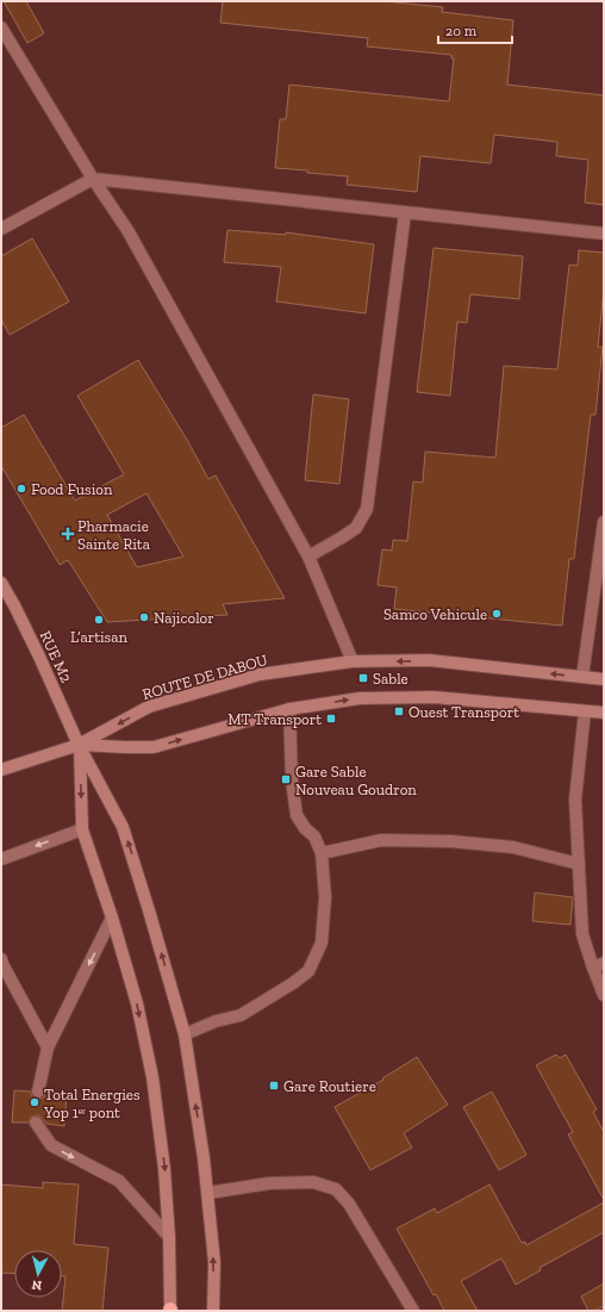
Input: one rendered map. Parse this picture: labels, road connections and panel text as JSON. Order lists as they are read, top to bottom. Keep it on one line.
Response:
{"streets":{"main road":["RUE M2","ROUTE DE DABOU"]},"crossings":[["RUE M2","ROUTE DE DABOU"]],"places":{"other":["Food Fusion","Samco Vehicule","Najicolor","L’artisan","Total Energies Yop 1ᵉʳ pont"],"health":["Pharmacie Sainte Rita"],"transit":["Sable","Ouest Transport","MT Transport","Gare Sable Nouveau Goudron","Gare Routiere"]},"scale_bar":"20 m","north":"bottom"}
